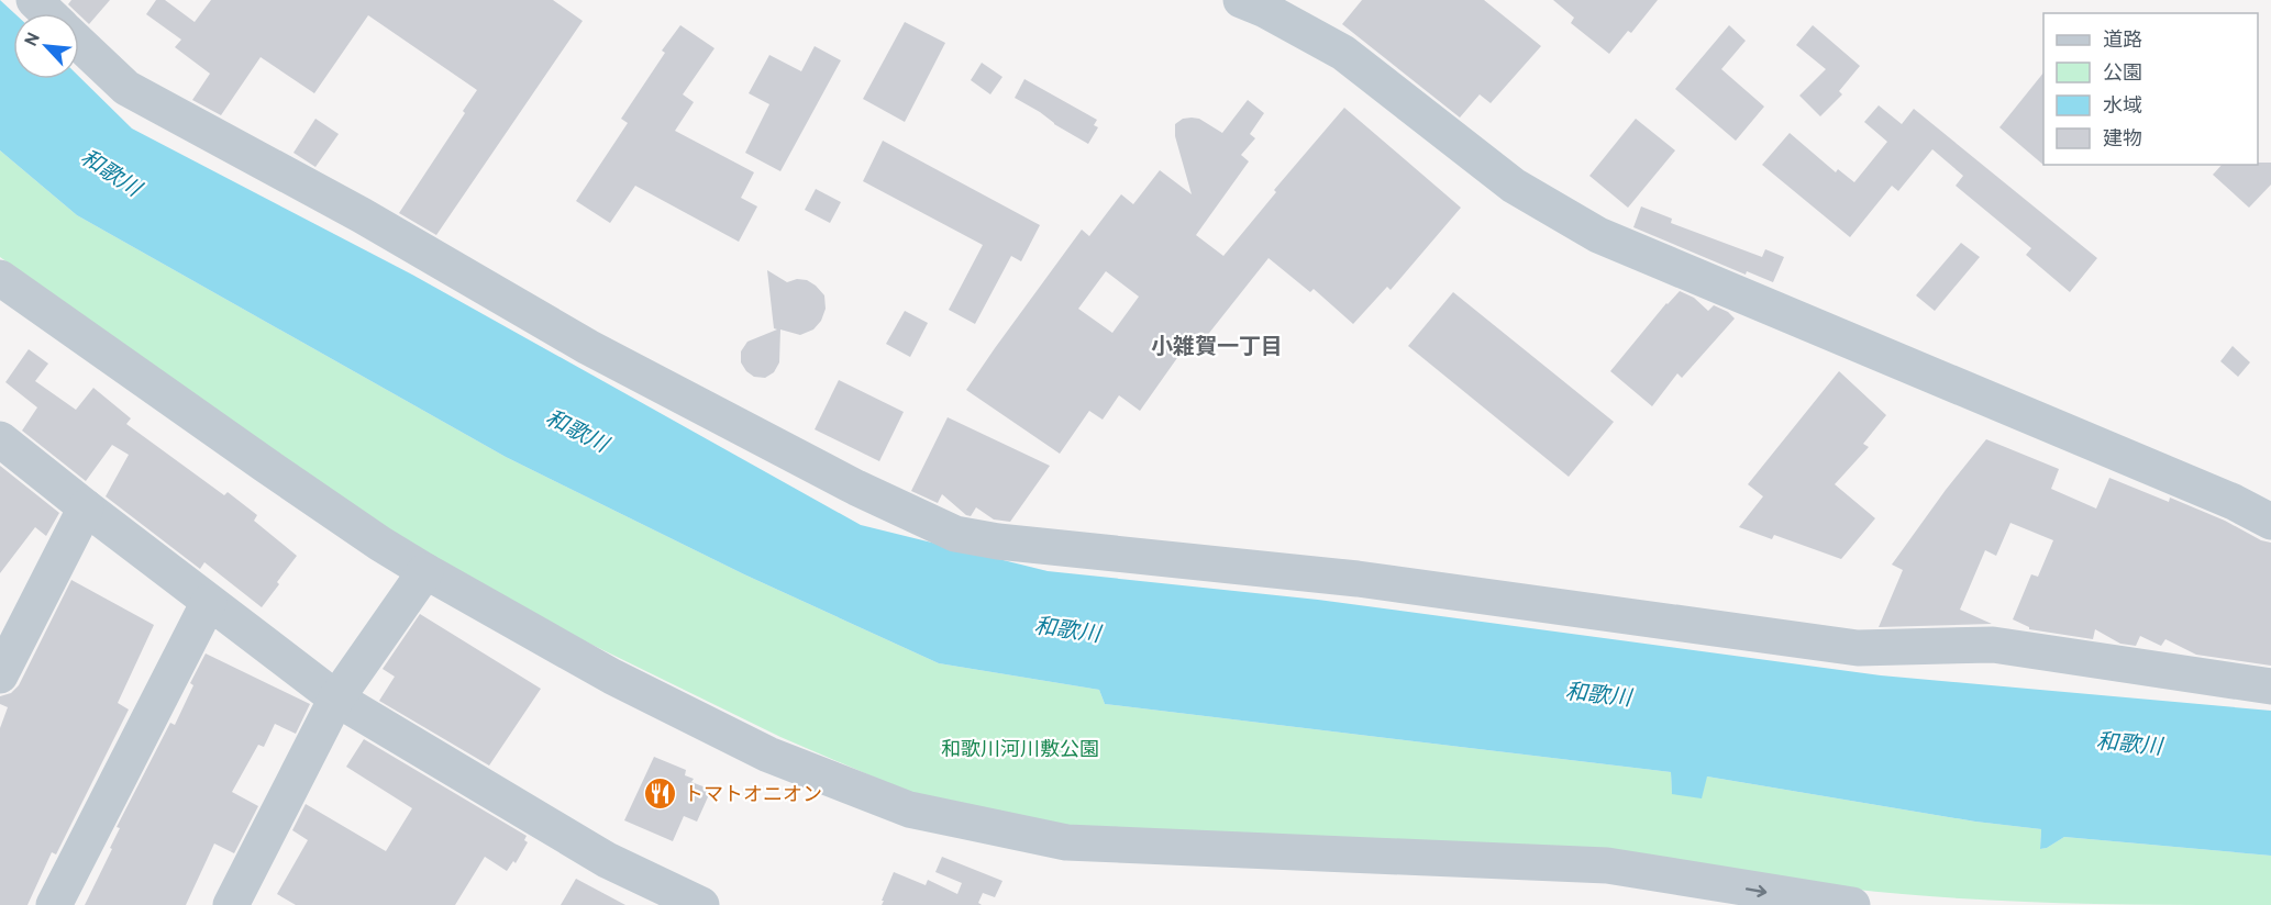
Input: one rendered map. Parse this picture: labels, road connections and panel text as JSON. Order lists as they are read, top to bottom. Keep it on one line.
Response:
{"districts":["小雑賀一丁目"],"water":["和歌川"],"parks":["和歌川河川敷公園"],"places":{"restaurant":["トマトオニオン"]},"legend":["道路","公園","水域","建物"],"north":"top left"}
